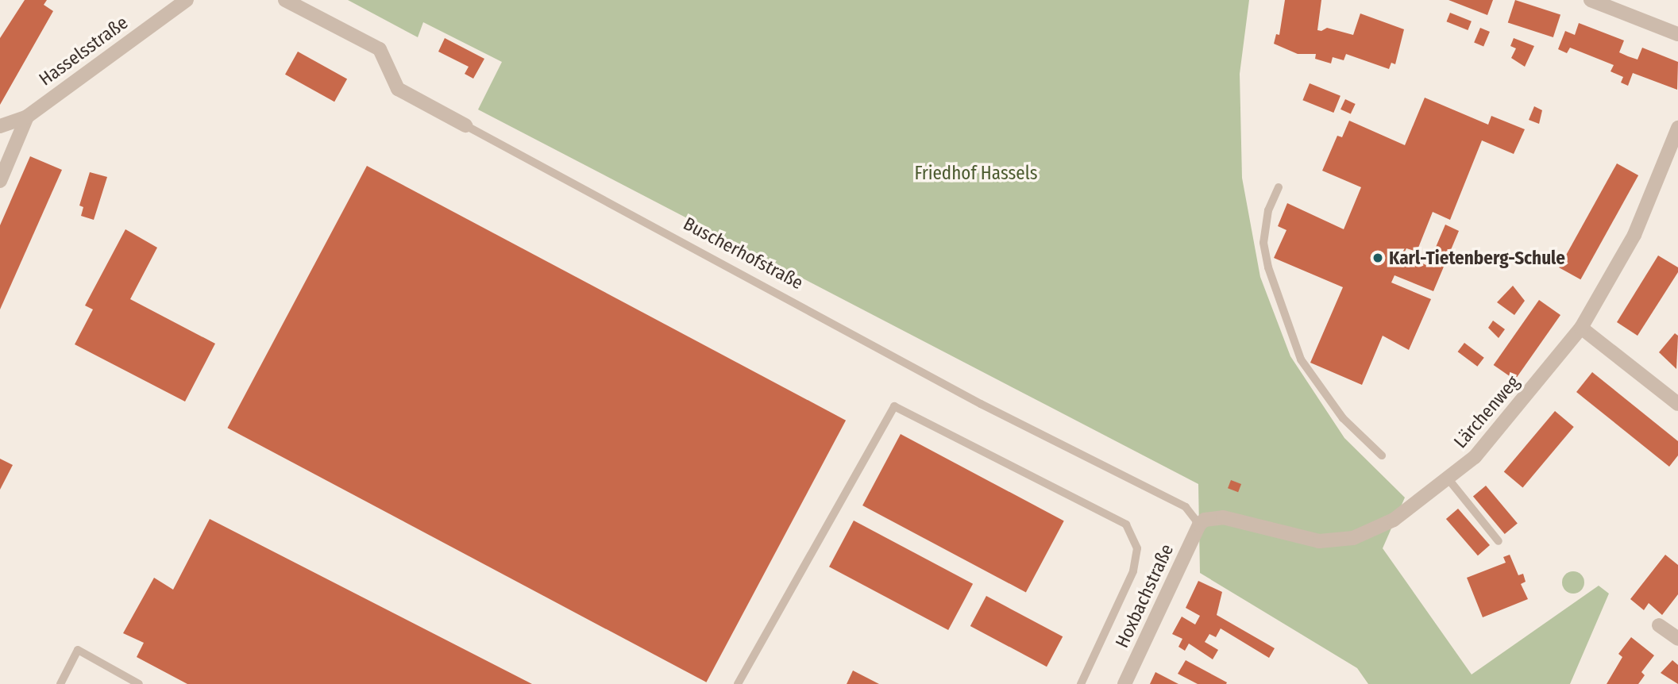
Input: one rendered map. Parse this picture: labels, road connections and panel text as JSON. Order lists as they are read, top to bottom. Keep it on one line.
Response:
{"streets":{"street":["Hasselsstraße","Buscherhofstraße","Lärchenweg","Hoxbachstraße"]},"crossings":[["Buscherhofstraße","Lärchenweg"],["Buscherhofstraße","Hoxbachstraße"],["Lärchenweg","Hoxbachstraße"]],"parks":["Friedhof Hassels"],"places":["Karl-Tietenberg-Schule"]}
